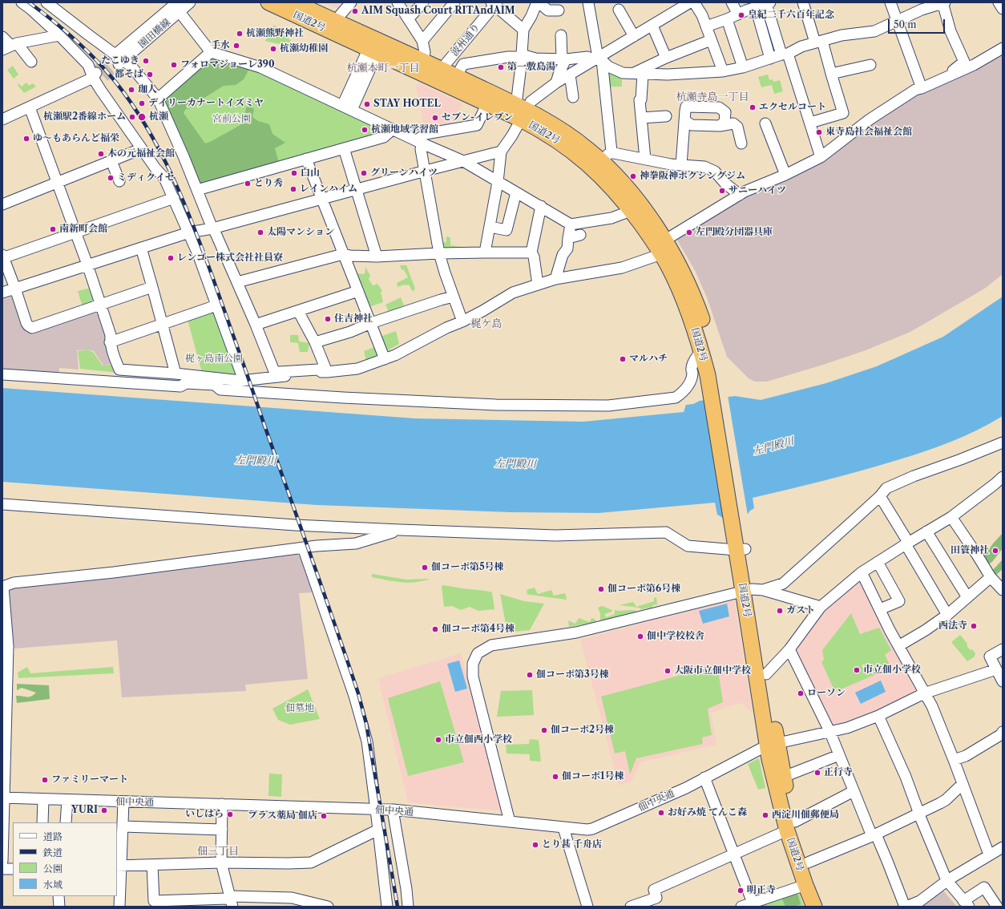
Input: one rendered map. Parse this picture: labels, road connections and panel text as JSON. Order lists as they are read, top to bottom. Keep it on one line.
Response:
{"streets":{"highway":["国道2号"],"street":["園田橋線","波州通り","佃中央通"]},"crossings":[["国道2号","波州通り"],["国道2号","佃中央通"]],"districts":["杭瀬本町一丁目","杭瀬寺島一丁目","梶ケ島","佃三丁目"],"water":["左門殿川"],"parks":["宮前公園","梶ヶ島南公園","佃墓地"],"places":["AIM Squash Court RITAndAIM","皇紀二千六百年記念","杭瀬熊野神社","手水","杭瀬幼稚園","たこゆき","フォロマジョーレ390","第一敷島湯","都そば","珈人","デイリーカナートイズミヤ","STAY HOTEL","エクセルコート","杭瀬駅2番線ホーム","杭瀬","セブン-イレブン","杭瀬地域学習館","東寺島社会福祉会館","ゆ～もあらんど福栄","木の元福祉会館","白山","グリーンハイツ","神拳阪神ボクシングジム","ミディクイセ","とり秀","レインハイム","サニーハイツ","南新町会館","太陽マンション","左門殿分団器具庫","レンゴー株式会社社員寮","住吉神社","マルハチ","田簑神社","佃コーポ第5号棟","佃コーポ第6号棟","ガスト","西法寺","佃コーポ第4号棟","佃中学校校舎","市立佃小学校","大阪市立佃中学校","佃コーポ第3号棟","ローソン","佃コーポ2号棟","市立佃西小学校","正行寺","佃コーポ1号棟","ファミリーマート","YURI","お好み焼 てんこ森","いしはら","西淀川佃郵便局","プラス薬局 佃店","とり甚 千舟店","明正寺"],"legend":["道路","鉄道","公園","水域"],"scale_bar":"50 m"}
